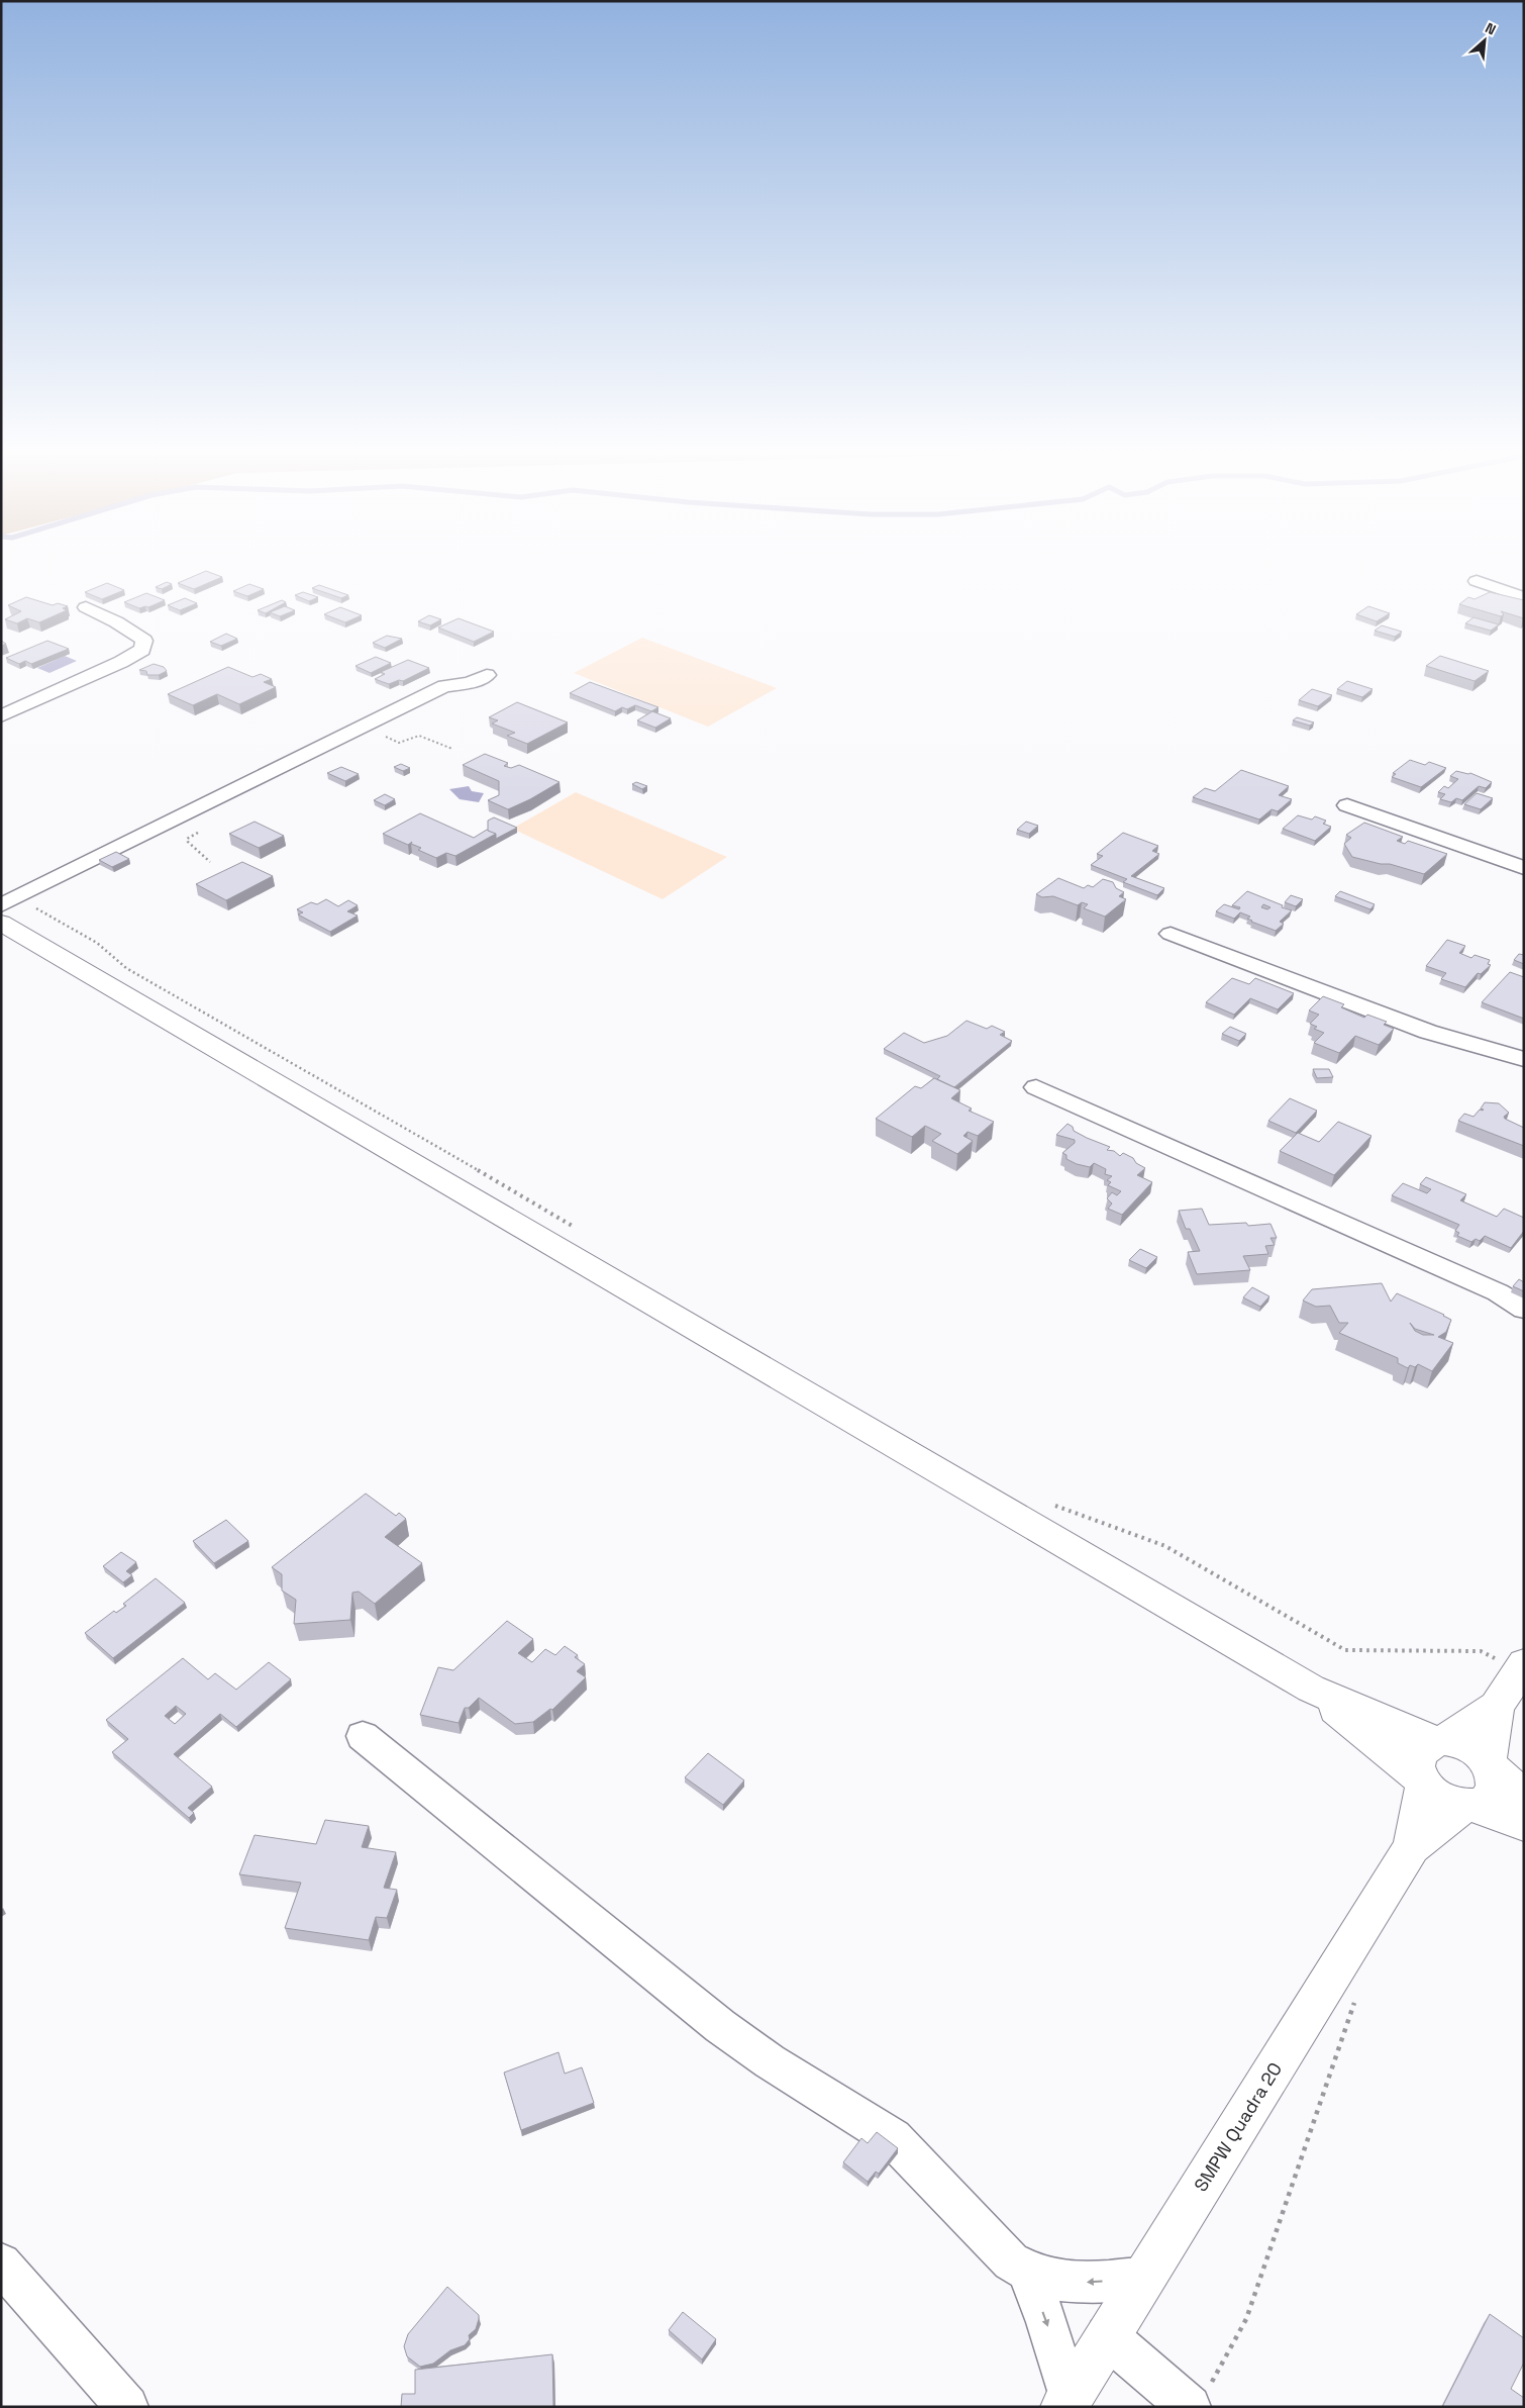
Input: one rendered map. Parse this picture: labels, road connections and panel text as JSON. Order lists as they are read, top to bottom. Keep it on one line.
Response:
{"streets":{"street":["SMPW Quadra 20"]},"north":"top right"}
